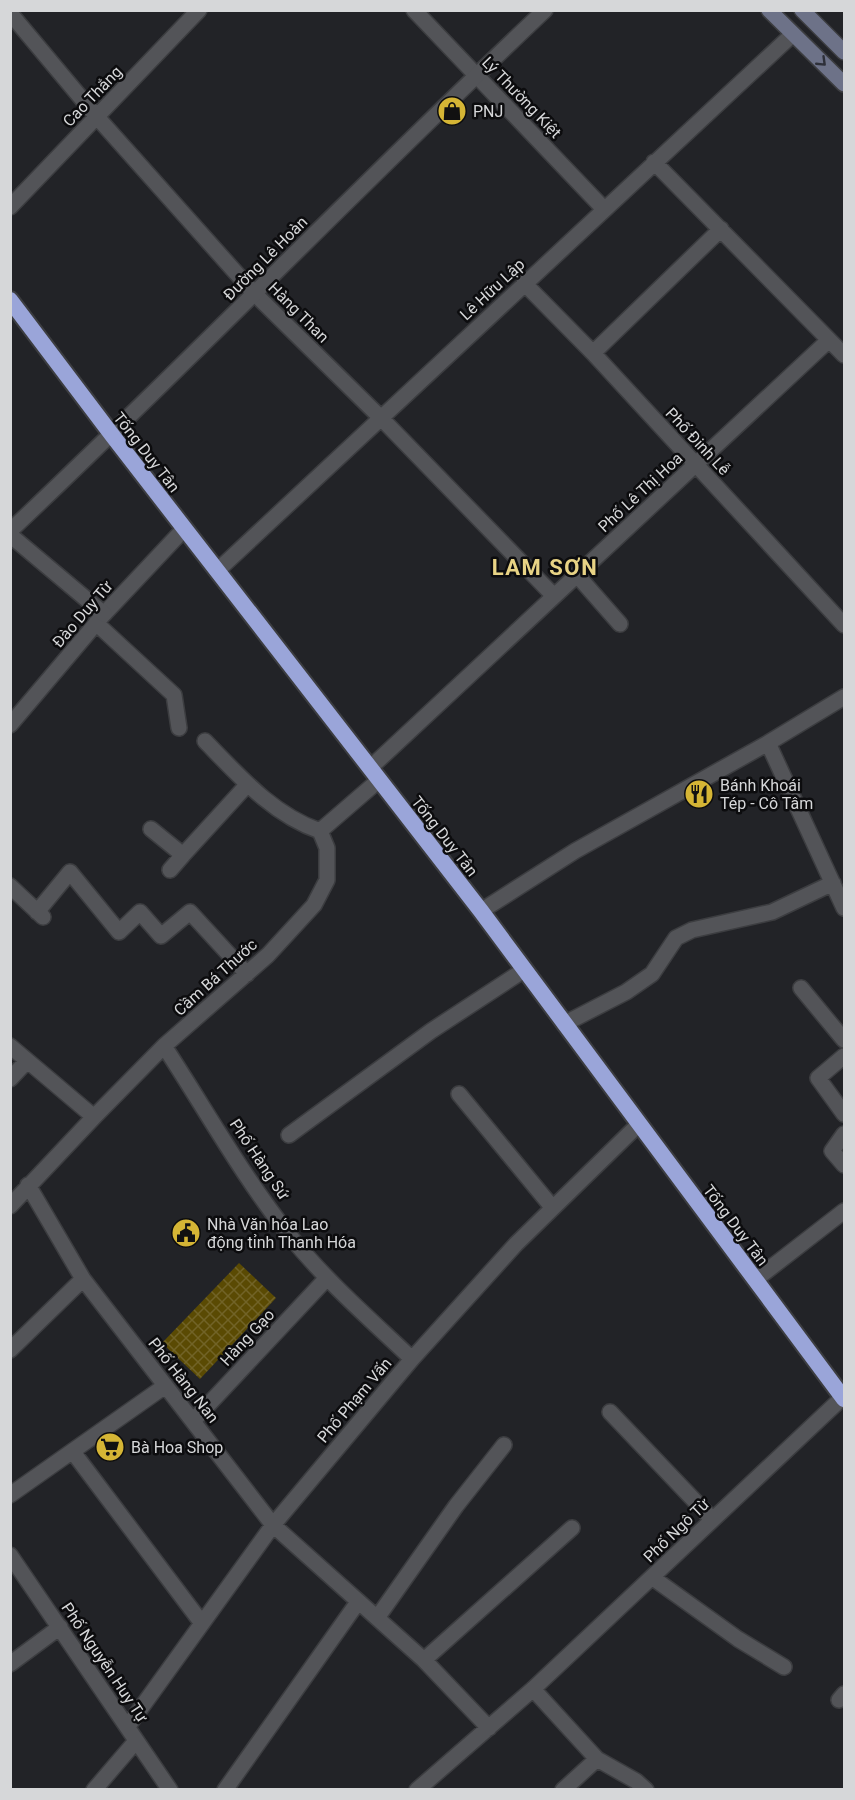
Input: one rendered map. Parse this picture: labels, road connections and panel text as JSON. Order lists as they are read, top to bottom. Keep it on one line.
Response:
{"streets":{"highway":["Tống Duy Tân"],"street":["Cao Thắng","Lý Thường Kiệt","Đường Lê Hoàn","Lê Hữu Lập","Hàng Than","Phố Đinh Lễ","Phố Lê Thị Hoa","Đào Duy Từ","Cầm Bá Thước","Phố Hàng Sứ","Hàng Gạo","Phố Hàng Nan","Phố Phạm Vấn","Phố Ngô Từ","Phố Nguyễn Huy Tự"]},"crossings":[["Cao Thắng","Hàng Than"],["Lý Thường Kiệt","Đường Lê Hoàn"],["Lý Thường Kiệt","Lê Hữu Lập"],["Đường Lê Hoàn","Hàng Than"],["Đường Lê Hoàn","Tống Duy Tân"],["Lê Hữu Lập","Hàng Than"],["Lê Hữu Lập","Phố Đinh Lễ"],["Lê Hữu Lập","Tống Duy Tân"],["Hàng Than","Phố Lê Thị Hoa"],["Phố Đinh Lễ","Phố Lê Thị Hoa"],["Tống Duy Tân","Phố Lê Thị Hoa"],["Tống Duy Tân","Đào Duy Từ"],["Tống Duy Tân","Phố Phạm Vấn"],["Tống Duy Tân","Phố Ngô Từ"],["Cầm Bá Thước","Phố Hàng Sứ"],["Cầm Bá Thước","Phố Hàng Nan"],["Phố Hàng Sứ","Hàng Gạo"],["Phố Hàng Sứ","Phố Phạm Vấn"],["Hàng Gạo","Phố Hàng Nan"],["Phố Hàng Nan","Phố Phạm Vấn"],["Phố Hàng Nan","Phố Ngô Từ"],["Phố Phạm Vấn","Phố Nguyễn Huy Tự"]],"districts":["LAM SƠN"],"places":{"shop":["PNJ"],"restaurant":["Bánh Khoái Tép - Cô Tâm"],"public building":["Nhà Văn hóa Lao động tỉnh Thanh Hóa"],"supermarket":["Bà Hoa Shop"]}}
